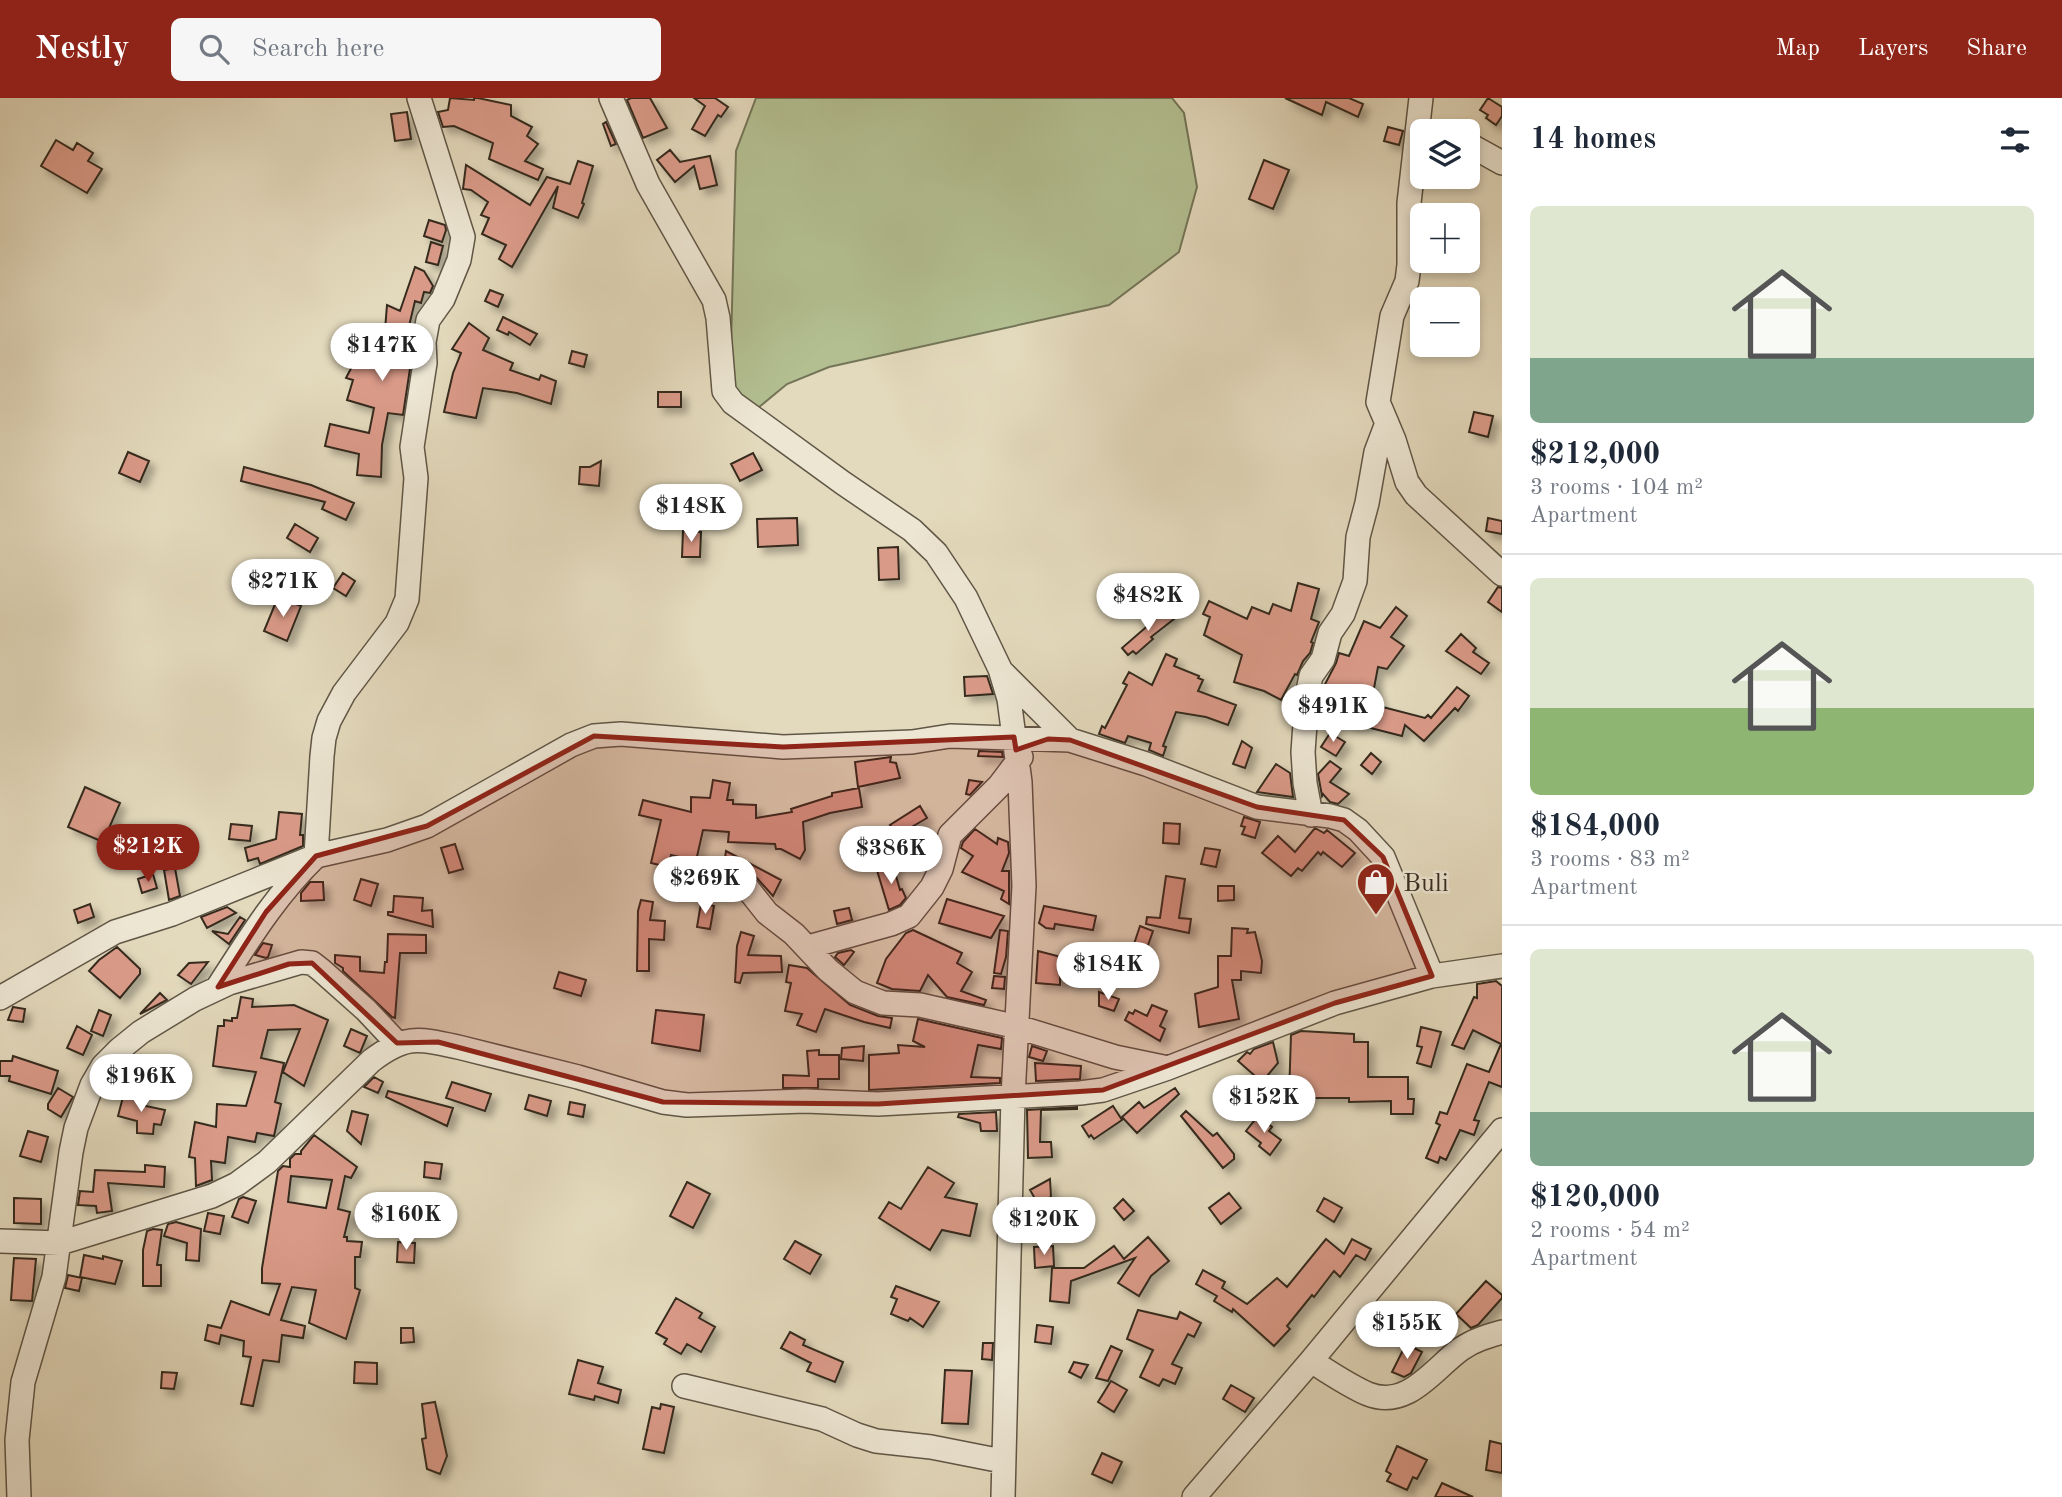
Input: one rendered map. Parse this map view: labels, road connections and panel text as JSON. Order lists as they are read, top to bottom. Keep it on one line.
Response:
{"places":{"shop":["Buli"]},"page":{"header":"Nestly","search":"Search here","nav":["Map","Layers","Share"],"heading":"14 homes","map_buttons":["+","−"],"list":[{"name":"$212,000","note":"3 rooms · 104 m² · Apartment"},{"name":"$184,000","note":"3 rooms · 83 m² · Apartment"},{"name":"$120,000","note":"2 rooms · 54 m² · Apartment"}],"price":["$147K","$148K","$271K","$482K","$491K","$212K","$386K","$269K","$184K","$196K","$152K","$160K","$120K","$155K"]}}
